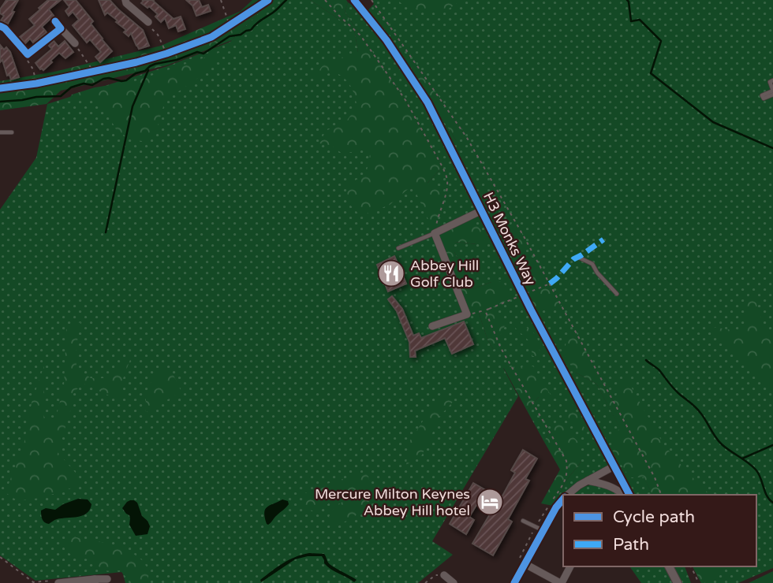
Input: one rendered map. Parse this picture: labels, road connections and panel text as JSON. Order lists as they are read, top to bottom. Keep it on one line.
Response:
{"streets":{"street":["H3 Monks Way"]},"places":{"restaurant":["Abbey Hill Golf Club"],"hotel":["Mercure Milton Keynes Abbey Hill hotel"]},"legend":["Cycle path","Path"]}
